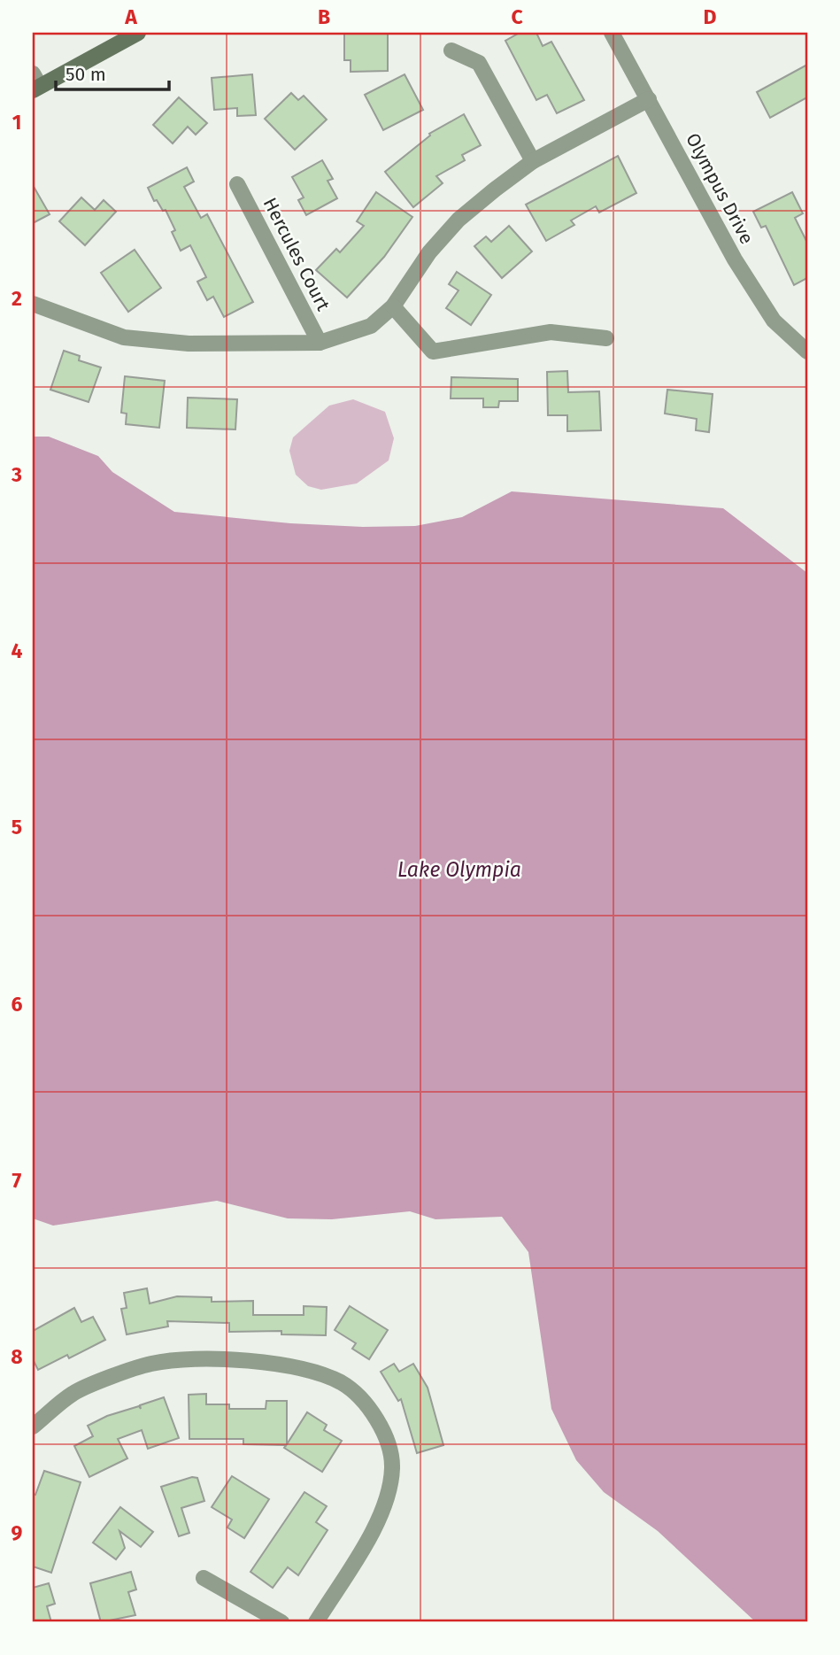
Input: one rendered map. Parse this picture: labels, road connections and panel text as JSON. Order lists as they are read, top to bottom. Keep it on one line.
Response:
{"streets":{"street":["Olympus Drive","Hercules Court"]},"water":["Lake Olympia"],"scale_bar":"50 m","grid":{"columns":["A","B","C","D"],"rows":["1","2","3","4","5","6","7","8","9"]}}
